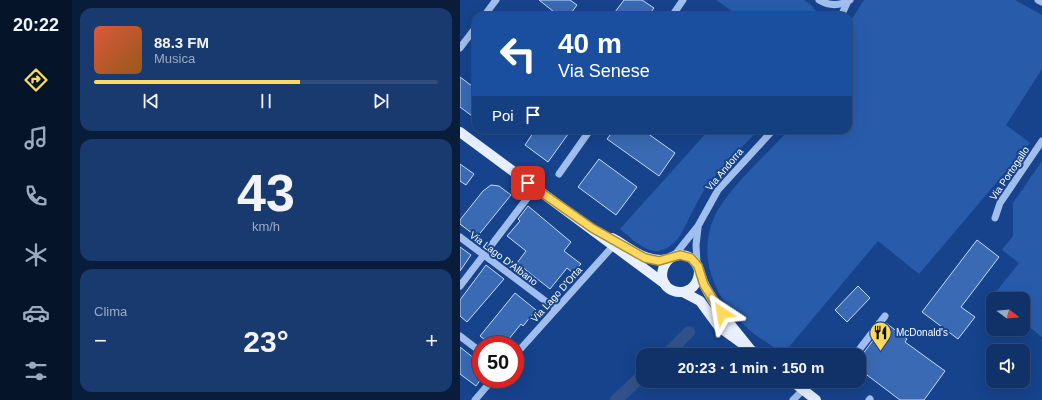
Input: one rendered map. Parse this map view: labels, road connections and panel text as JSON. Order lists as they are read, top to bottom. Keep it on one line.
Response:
{"streets":{"street":["Via Andorra","Via Portogallo","Via Lago D'Albano","Via Lago D'Orta"]},"crossings":[["Via Lago D'Albano","Via Lago D'Orta"]],"places":{"restaurant":["McDonald's"]},"north":"right","page":{"tabs":"20:22","turn":["40 m","Via Senese"],"song":["88.3 FM","Musica"],"then":"Poi","tile":[["43","km/h"],"Clima"],"heat":["−","23°","+"],"limit":"50","trip":"20:23 · 1 min · 150 m"}}
